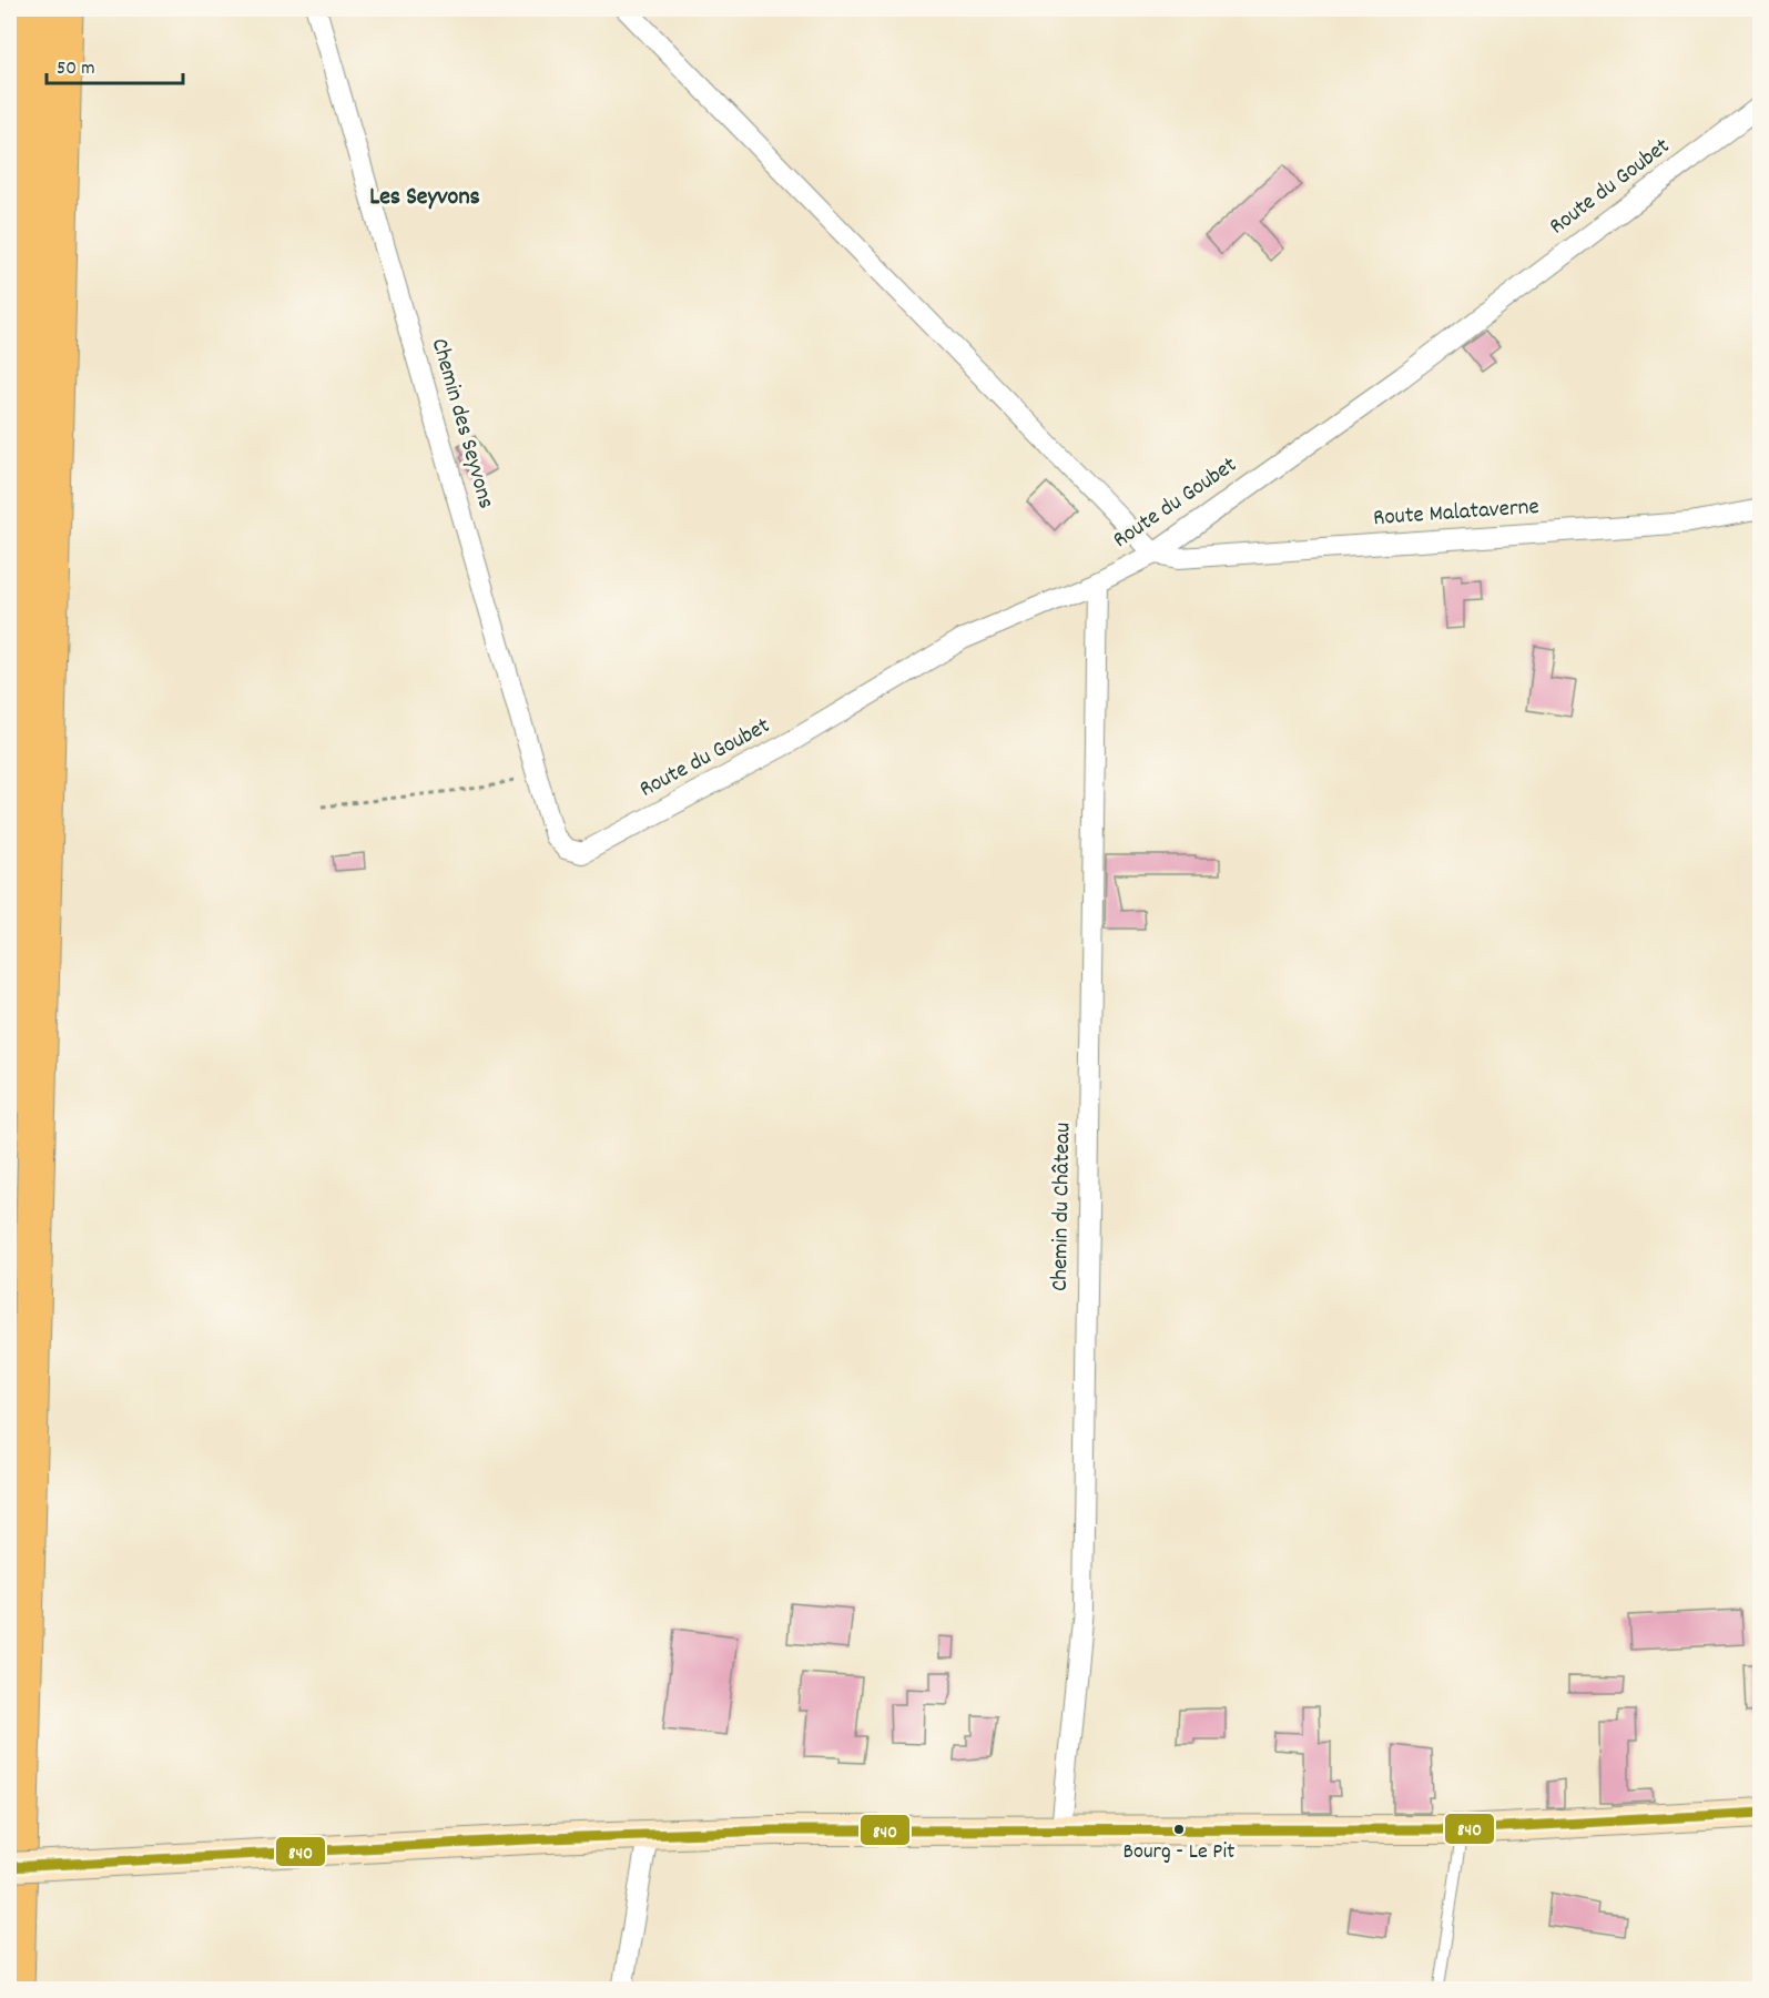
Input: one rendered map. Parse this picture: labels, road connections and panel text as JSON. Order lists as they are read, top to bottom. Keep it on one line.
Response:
{"streets":{"street":["Route du Goubet","Chemin des Seyvons","Route Malataverne","Chemin du Château"]},"crossings":[["Route du Goubet","Chemin des Seyvons"],["Route du Goubet","Route Malataverne"],["Route du Goubet","Chemin du Château"]],"districts":["Les Seyvons"],"places":["Bourg - Le Pit"],"lines":["transit line 840"],"scale_bar":"50 m"}
